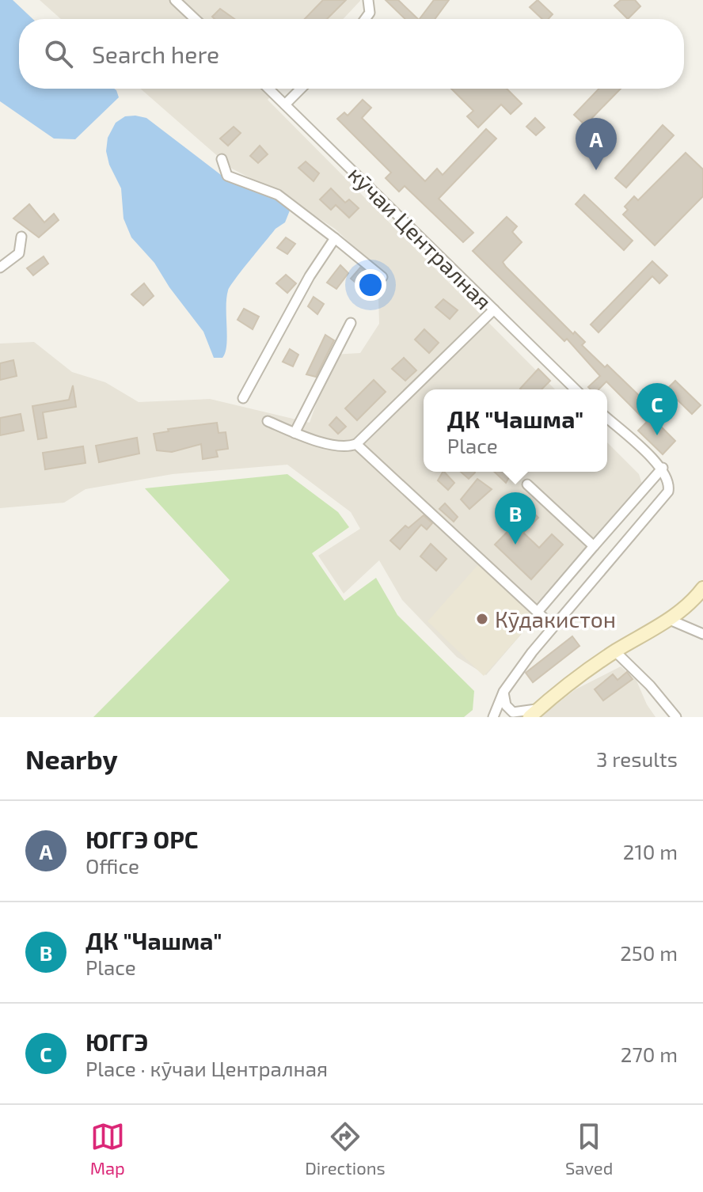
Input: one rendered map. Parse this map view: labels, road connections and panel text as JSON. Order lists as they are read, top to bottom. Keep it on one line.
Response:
{"streets":{"street":["кӯчаи Централная"]},"places":["Кӯдакистон"],"page":{"search":"Search here","pins":["A","C","B"],"popup":["ДК \"Чашма\"","Place"],"heading":["Nearby","3 results"],"list":[{"mark":"A","name":"ЮГГЭ ОРС","note":"Office","value":"210 m"},{"mark":"B","name":"ДК \"Чашма\"","note":"Place","value":"250 m"},{"mark":"C","name":"ЮГГЭ","note":"Place · кӯчаи Централная","value":"270 m"}],"nav":["Map","Directions","Saved"]}}
